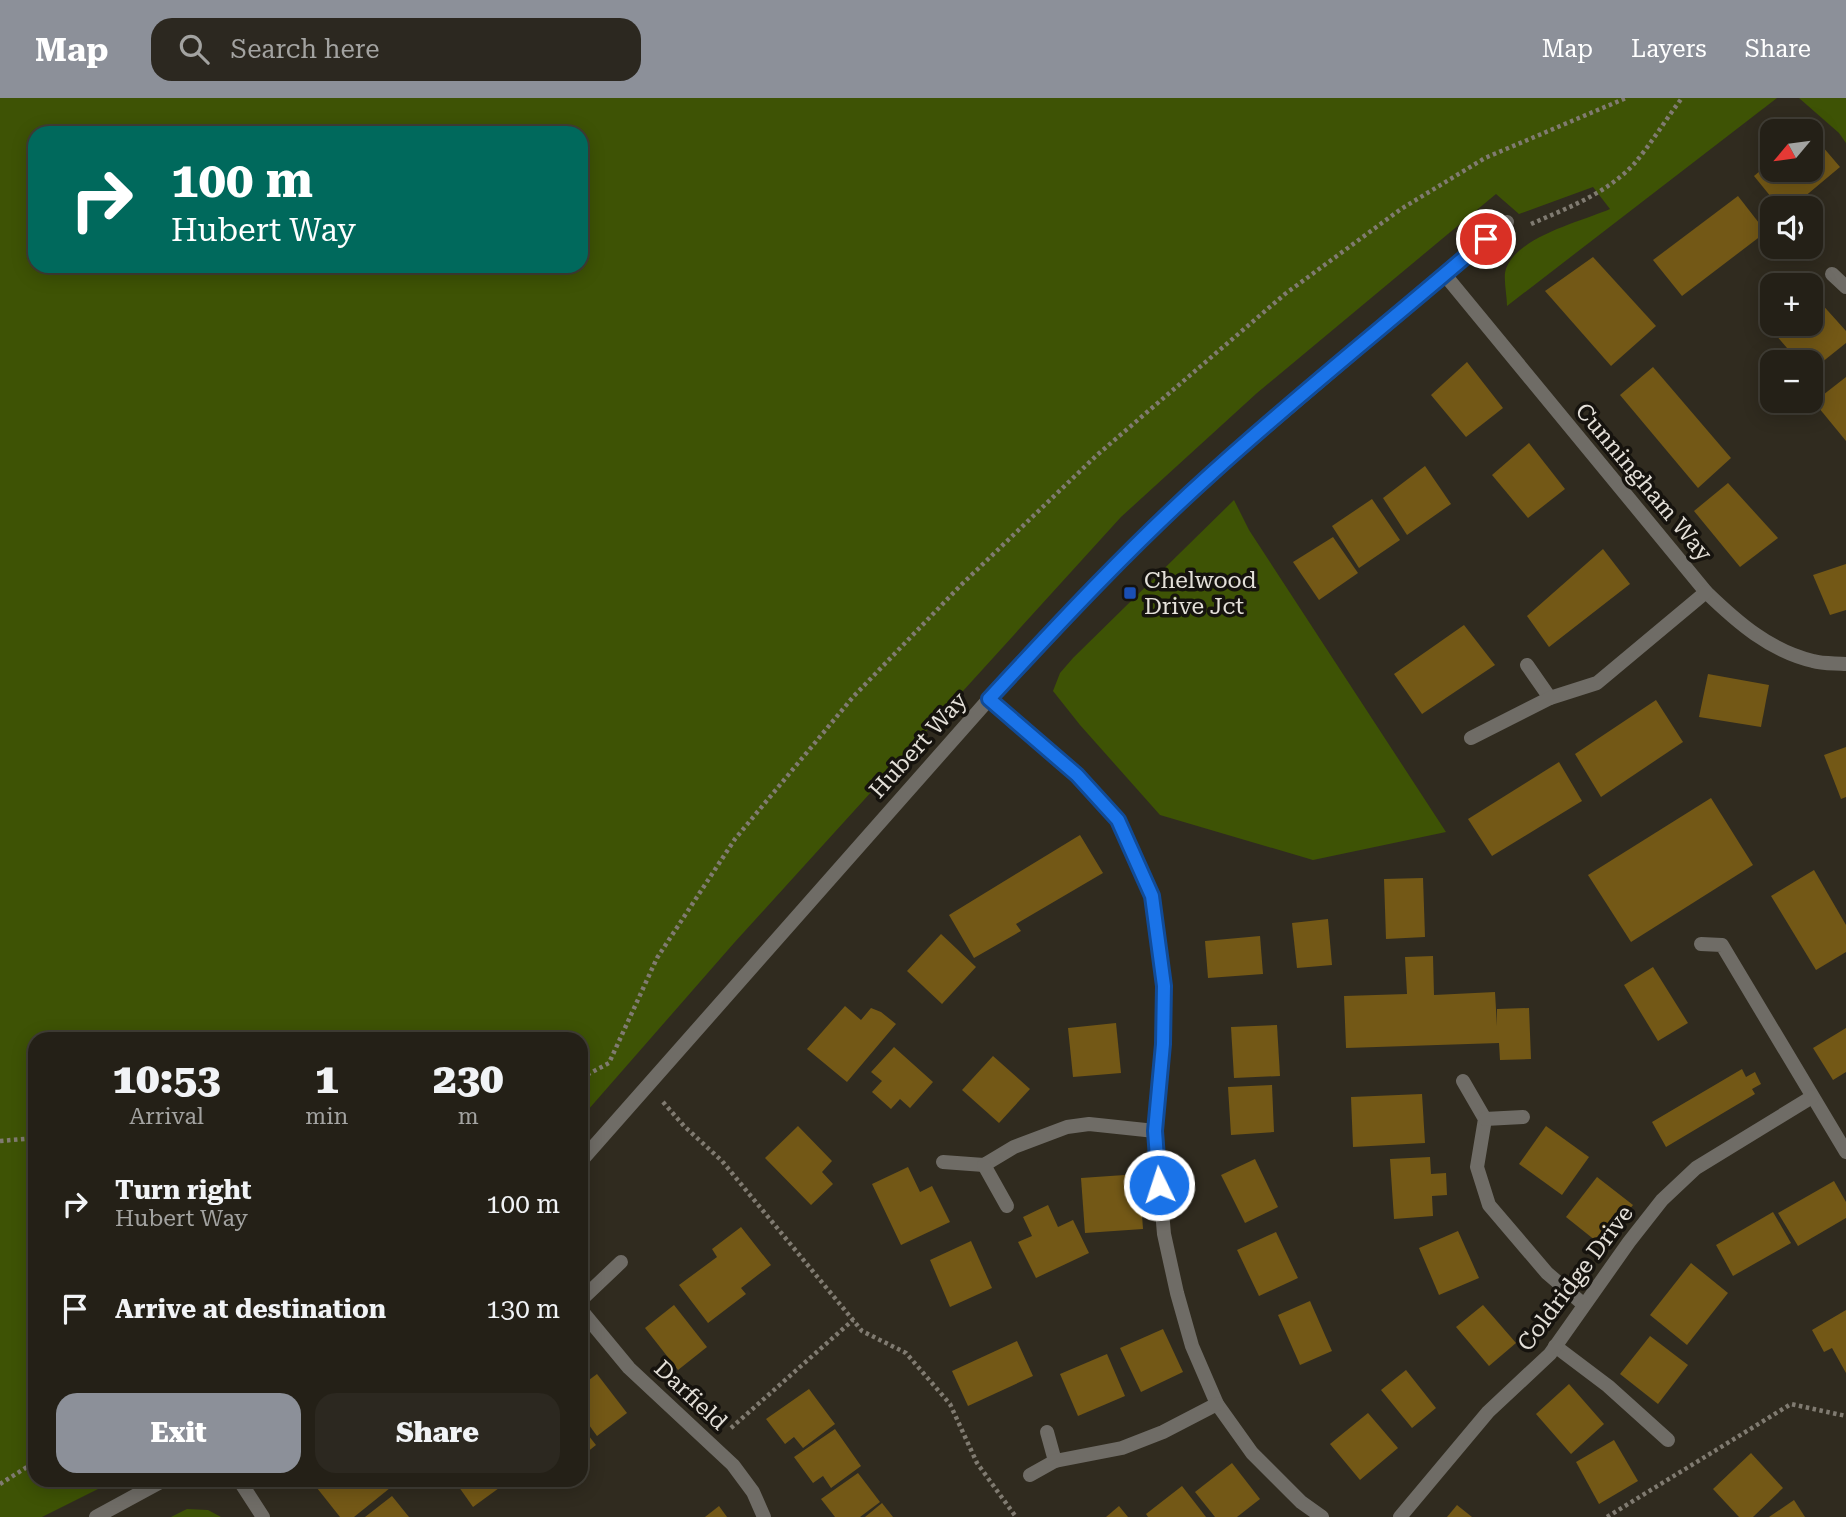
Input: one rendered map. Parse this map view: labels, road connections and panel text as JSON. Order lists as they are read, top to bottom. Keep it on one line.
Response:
{"streets":{"street":["Cunningham Way","Hubert Way","Coldridge Drive","Darfield"]},"crossings":[["Cunningham Way","Hubert Way"]],"places":{"transit":["Chelwood Drive Jct"]},"north":"bottom left","page":{"header":"Map","search":"Search here","nav":["Map","Layers","Share"],"map_buttons":["+","−"],"turn":["100 m","Hubert Way"],"eta":["10:53","Arrival","1","min","230","m"],"list":[{"name":"Turn right","note":"Hubert Way","value":"100 m"},{"name":"Arrive at destination","value":"130 m"}],"buttons":["Exit","Share"]}}
